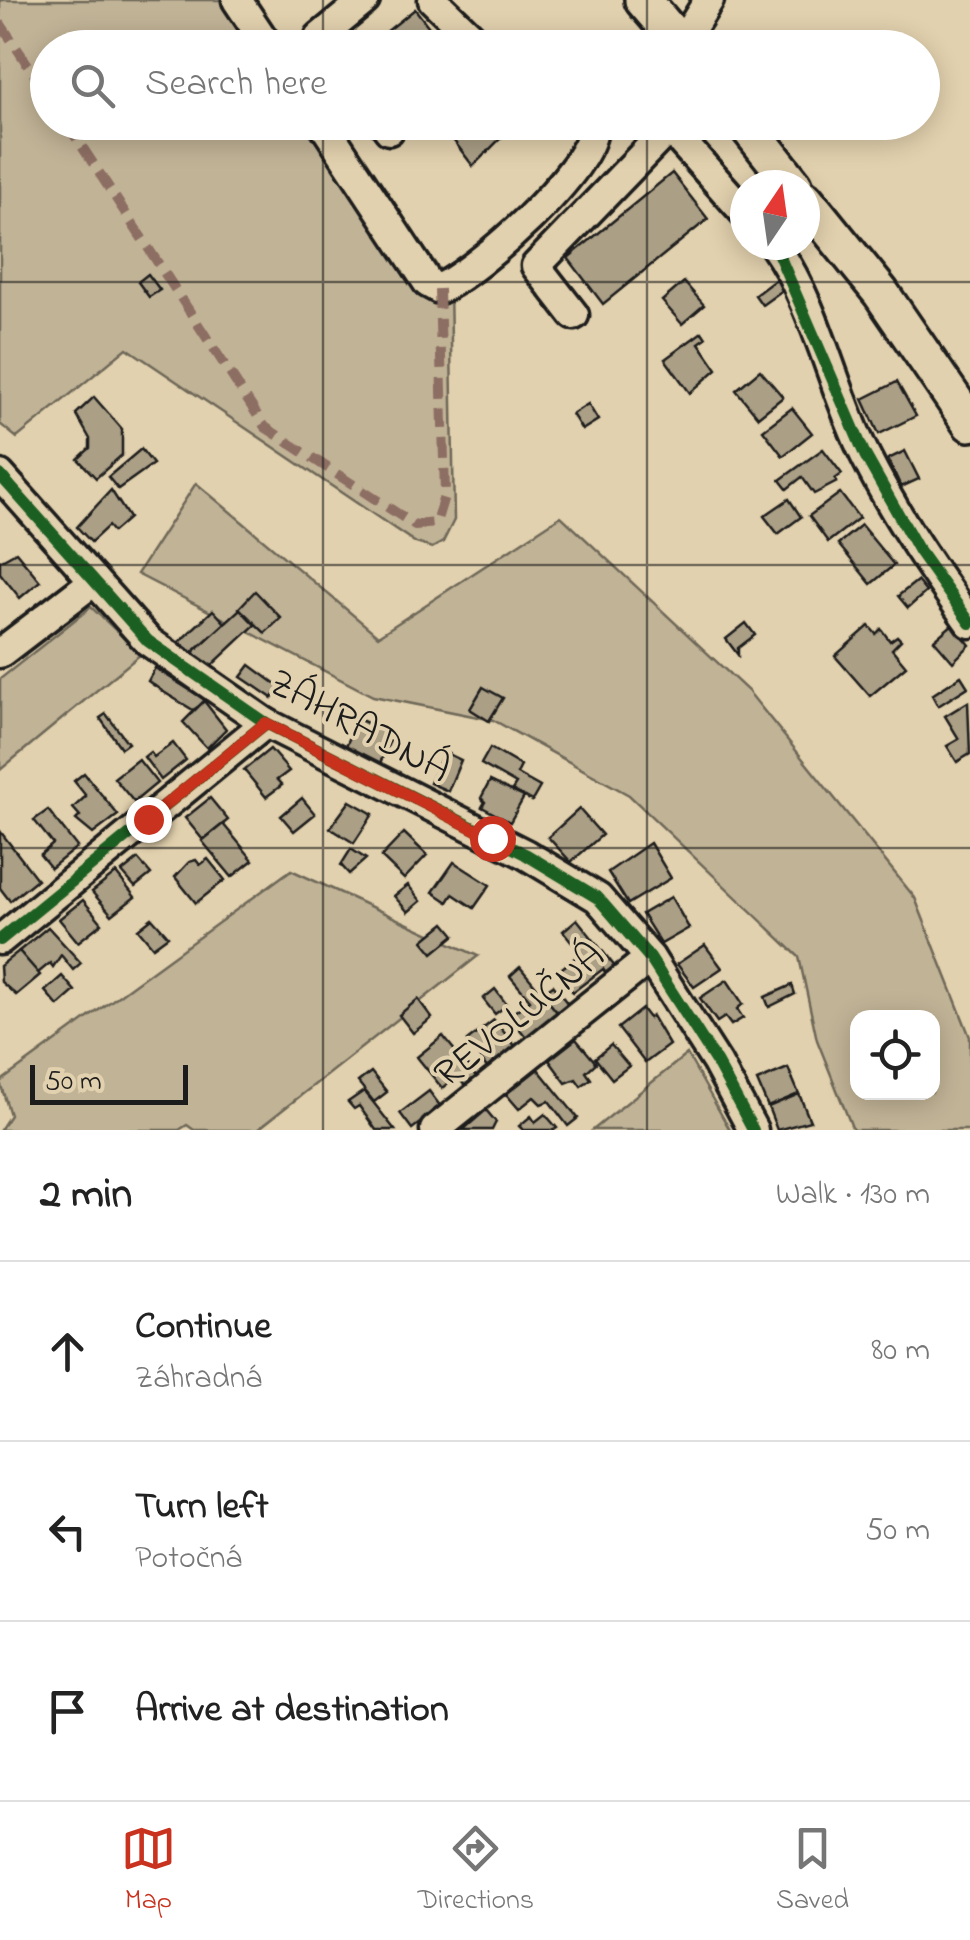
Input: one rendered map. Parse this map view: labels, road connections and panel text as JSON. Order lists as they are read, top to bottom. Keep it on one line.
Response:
{"streets":{"street":["ZÁHRADNÁ","REVOLUČNÁ"]},"crossings":[["ZÁHRADNÁ","REVOLUČNÁ"]],"scale_bar":"50 m","north":"top","page":{"search":"Search here","scale":"50 m","heading":["2 min","Walk · 130 m"],"list":[["Continue","Záhradná","80 m"],["Turn left","Potočná","50 m"],"Arrive at destination"],"nav":["Map","Directions","Saved"]}}
